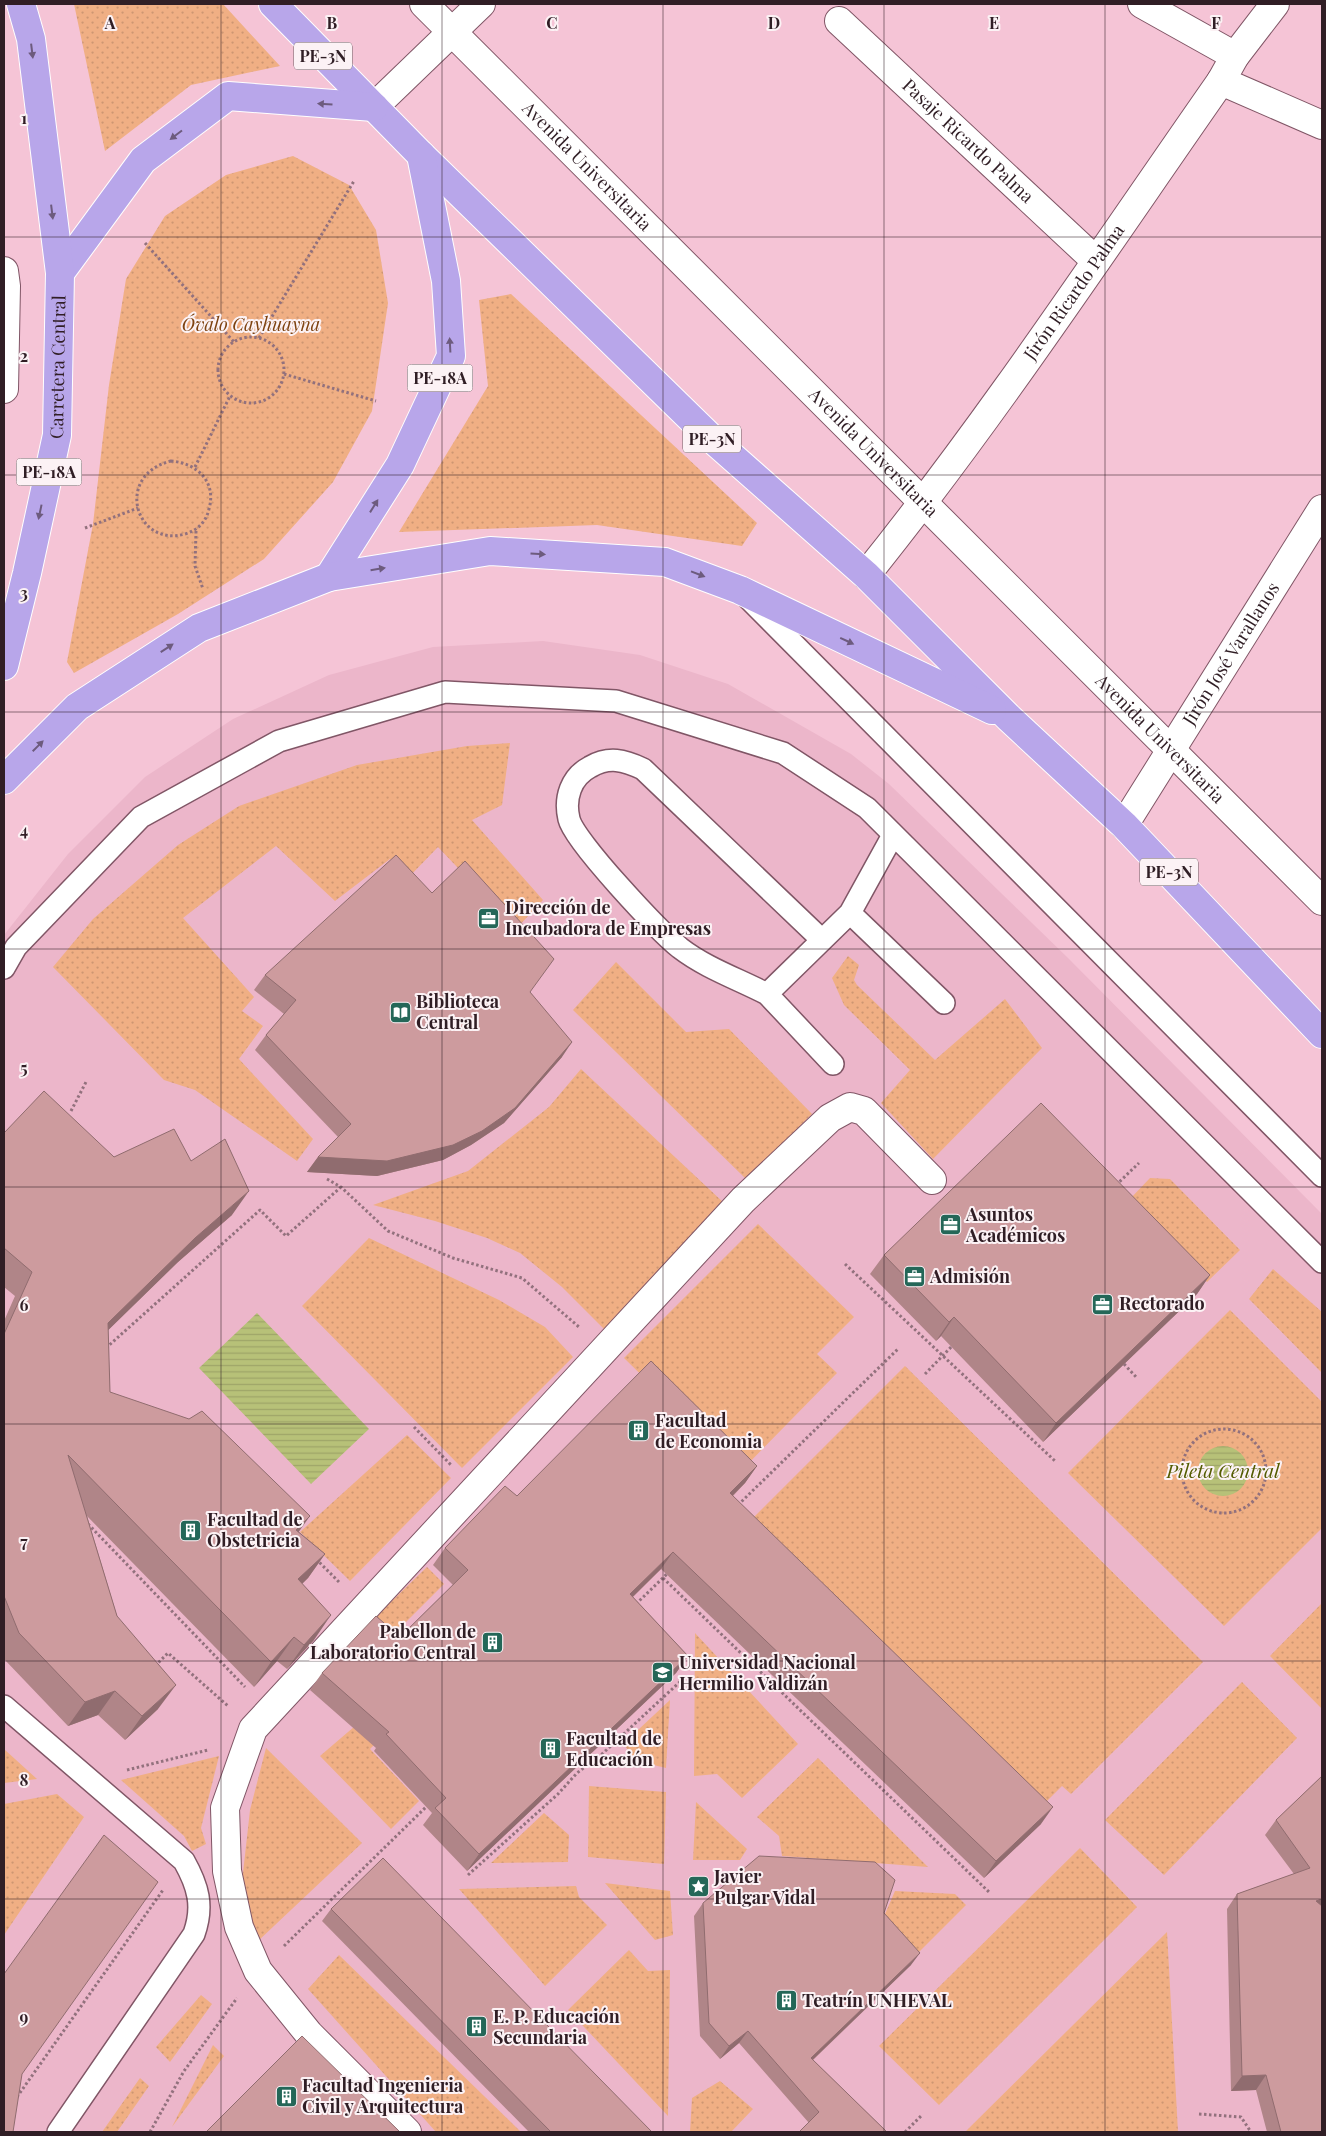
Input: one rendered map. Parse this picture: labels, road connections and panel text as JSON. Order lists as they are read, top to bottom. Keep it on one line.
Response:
{"streets":{"highway":["PE-3N","Carretera Central","PE-18A"],"street":["Pasaje Ricardo Palma","Avenida Universitaria","Jirón Ricardo Palma","Jirón José Varallanos"]},"crossings":[["PE-3N","Jirón Ricardo Palma"],["PE-3N","PE-18A"],["PE-3N","Jirón José Varallanos"],["Pasaje Ricardo Palma","Jirón Ricardo Palma"],["Avenida Universitaria","Jirón Ricardo Palma"],["Avenida Universitaria","Jirón José Varallanos"]],"one_way":["Carretera Central"],"water":["Pileta Central"],"parks":["Óvalo Cayhuayna"],"places":{"office":["Dirección de Incubadora de Empresas","Asuntos Académicos","Admisión","Rectorado"],"library":["Biblioteca Central"],"building":["Facultad de Economia","Facultad de Obstetricia","Pabellon de Laboratorio Central","Facultad de Educación","Teatrín UNHEVAL","E. P. Educación Secundaria","Facultad Ingenieria Civil y Arquitectura"],"school or university":["Universidad Nacional Hermilio Valdizán"],"place":["Javier Pulgar Vidal"]},"grid":{"columns":["A","B","C","D","E","F"],"rows":["1","2","3","4","5","6","7","8","9"]}}
